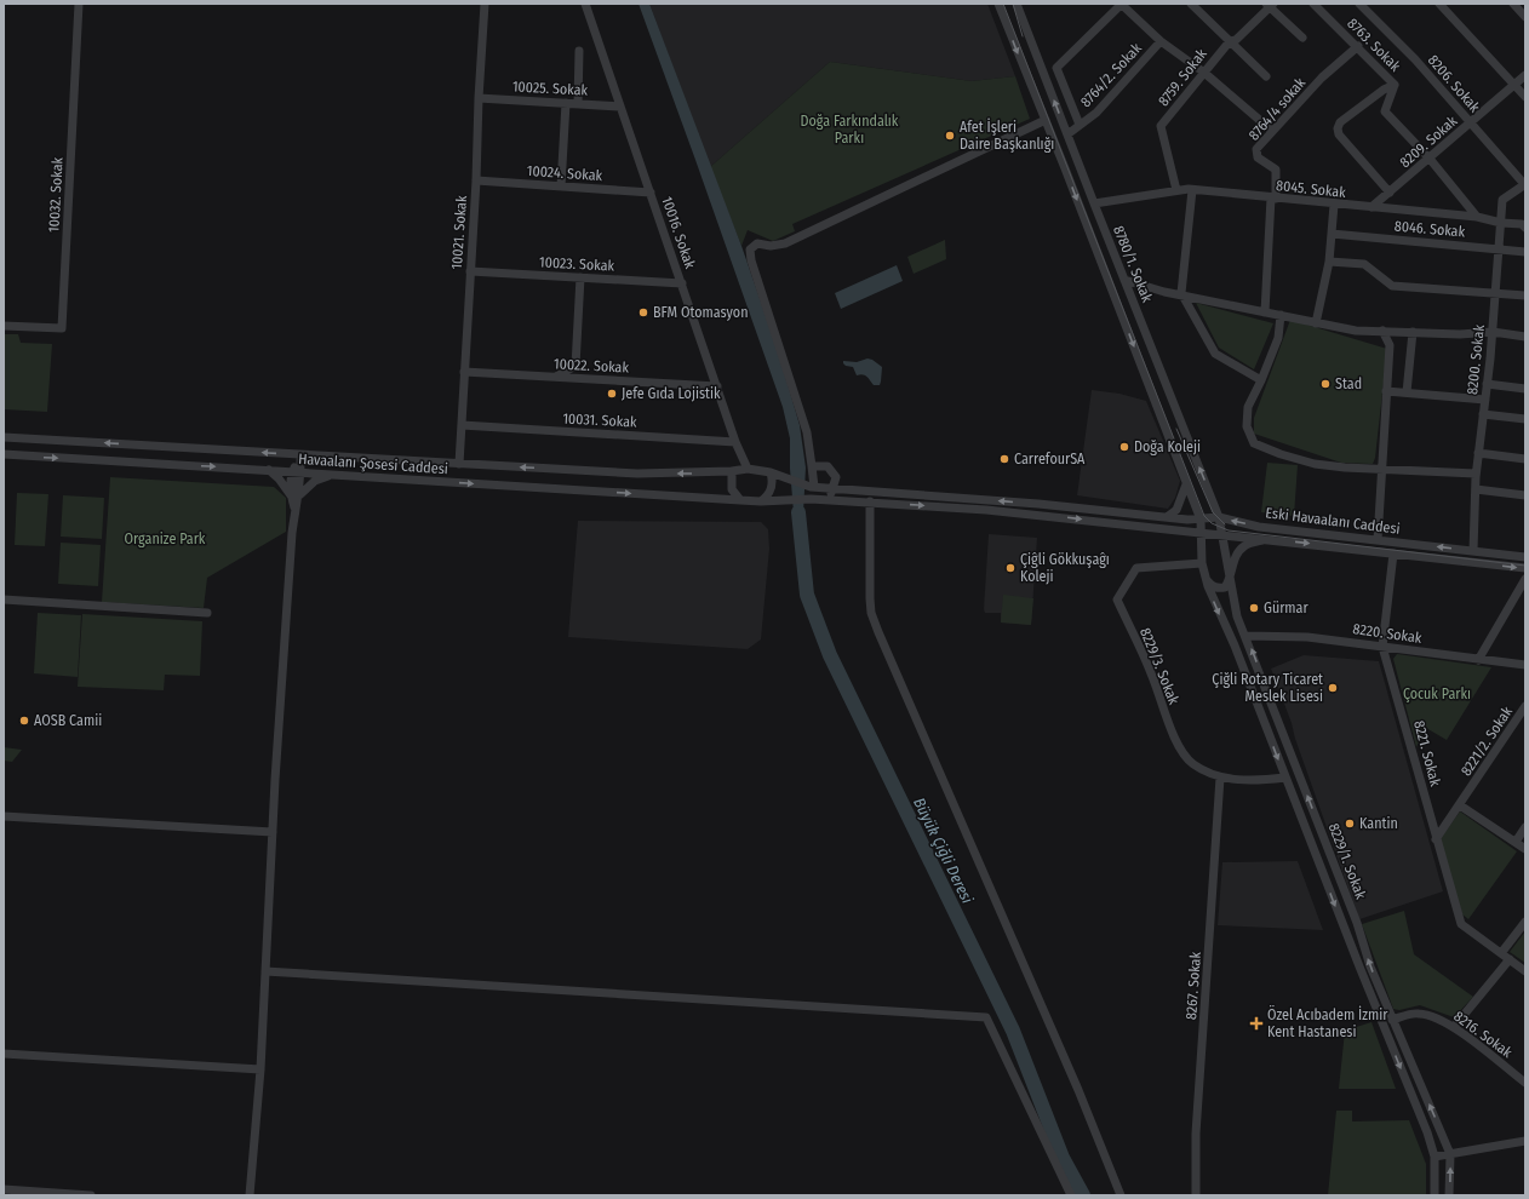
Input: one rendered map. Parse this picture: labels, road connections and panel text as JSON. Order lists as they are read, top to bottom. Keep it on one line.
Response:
{"streets":{"street":["8763. Sokak","8764/2. Sokak","8759. Sokak","8206. Sokak","10025. Sokak","8764/4 sokak","8209. Sokak","10024. Sokak","8045. Sokak","10032. Sokak","8046. Sokak","10021. Sokak","10016. Sokak","10023. Sokak","8780/1. Sokak","8200. Sokak","10022. Sokak","10031. Sokak","Havaalanı Şosesi Caddesi","Eski Havaalanı Caddesi","8220. Sokak","8229/3. Sokak","8221/2. Sokak","8221. Sokak","8229/1. Sokak","8267. Sokak","8216. Sokak"]},"crossings":[["8763. Sokak","8764/4 sokak"],["8764/2. Sokak","8780/1. Sokak"],["8759. Sokak","8045. Sokak"],["8206. Sokak","8209. Sokak"],["8206. Sokak","8200. Sokak"],["10025. Sokak","10021. Sokak"],["10025. Sokak","10016. Sokak"],["8764/4 sokak","8045. Sokak"],["8209. Sokak","8045. Sokak"],["10024. Sokak","10021. Sokak"],["10024. Sokak","10016. Sokak"],["8045. Sokak","8780/1. Sokak"],["8045. Sokak","8200. Sokak"],["8046. Sokak","8200. Sokak"],["10021. Sokak","10023. Sokak"],["10021. Sokak","10022. Sokak"],["10021. Sokak","10031. Sokak"],["10021. Sokak","Havaalanı Şosesi Caddesi"],["10016. Sokak","10023. Sokak"],["10016. Sokak","10022. Sokak"],["10016. Sokak","10031. Sokak"],["10016. Sokak","Havaalanı Şosesi Caddesi"],["10016. Sokak","Eski Havaalanı Caddesi"],["8780/1. Sokak","Eski Havaalanı Caddesi"],["8780/1. Sokak","8229/1. Sokak"],["8200. Sokak","Eski Havaalanı Caddesi"],["Havaalanı Şosesi Caddesi","Eski Havaalanı Caddesi"],["Eski Havaalanı Caddesi","8229/1. Sokak"],["8220. Sokak","8221. Sokak"],["8220. Sokak","8229/1. Sokak"],["8229/3. Sokak","8229/1. Sokak"],["8229/3. Sokak","8267. Sokak"],["8221/2. Sokak","8221. Sokak"],["8229/1. Sokak","8216. Sokak"]],"one_way":["8780/1. Sokak"],"water":["Büyük Çiğli Deresi"],"parks":["Doğa Farkındalık Parkı","Organize Park","Çocuk Parkı"],"places":{"other":["Afet İşleri Daire Başkanlığı","BFM Otomasyon","Stad","Jefe Gıda Lojistik","Doğa Koleji","CarrefourSA","Çiĝli Gökkuşaĝı Koleji","Gürmar","Çiğli Rotary Ticaret Meslek Lisesi","AOSB Camii","Kantin"],"health":["Özel Acıbadem İzmir Kent Hastanesi"]}}
